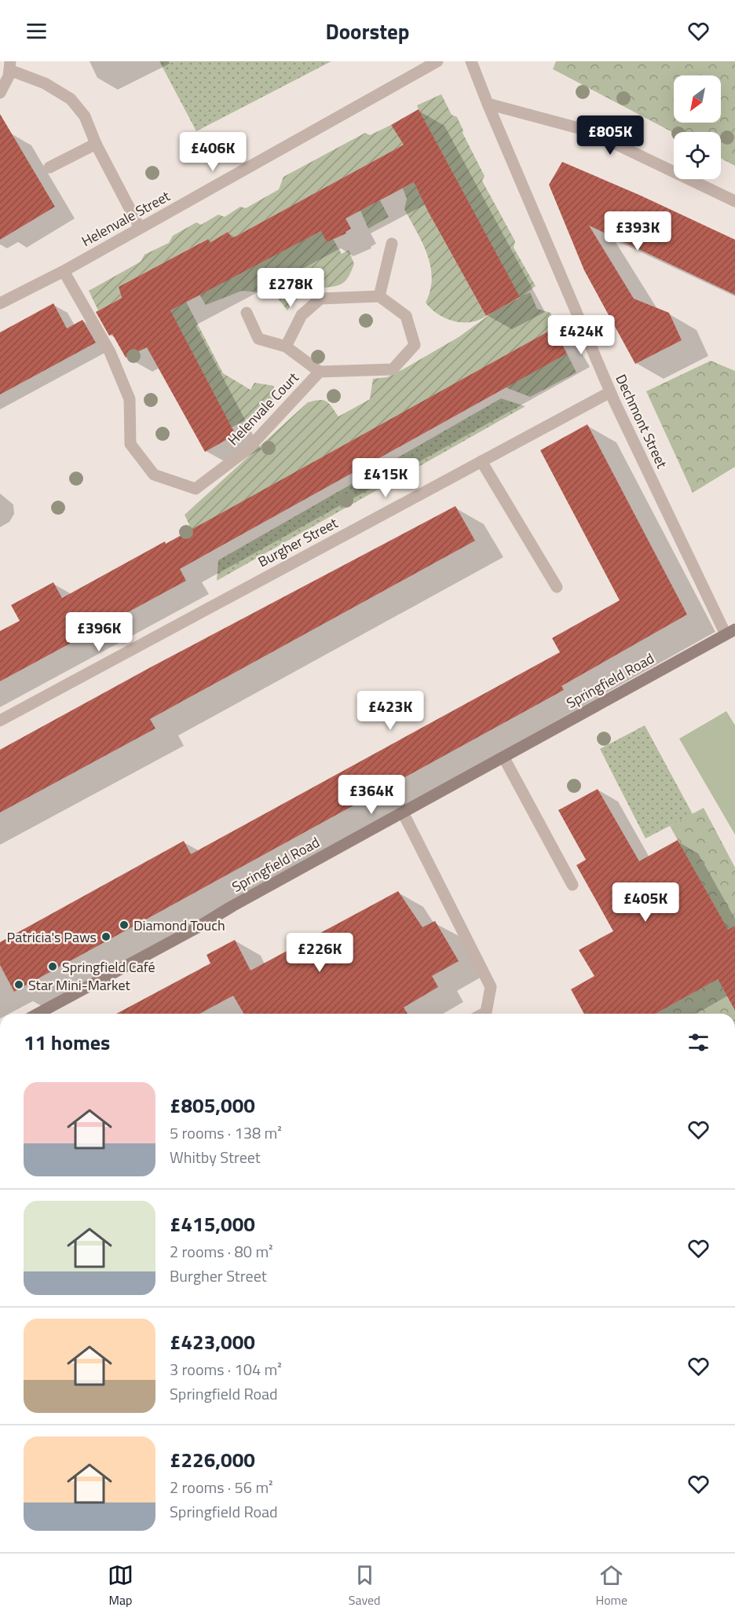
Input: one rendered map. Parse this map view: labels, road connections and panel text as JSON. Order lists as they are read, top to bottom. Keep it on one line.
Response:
{"streets":{"street":["Helenvale Street","Helenvale Court","Dechmont Street","Burgher Street","Springfield Road"]},"crossings":[["Helenvale Street","Helenvale Court"],["Dechmont Street","Burgher Street"],["Dechmont Street","Springfield Road"]],"places":["Diamond Touch","Patricia's Paws","Springfield Café","Star Mini-Market"],"north":"bottom left","page":{"header":"Doorstep","price":["£805K","£406K","£393K","£278K","£424K","£415K","£396K","£423K","£364K","£405K","£226K"],"heading":"11 homes","list":[{"name":"£805,000","note":"5 rooms · 138 m² · Whitby Street"},{"name":"£415,000","note":"2 rooms · 80 m² · Burgher Street"},{"name":"£423,000","note":"3 rooms · 104 m² · Springfield Road"},{"name":"£226,000","note":"2 rooms · 56 m² · Springfield Road"}],"tabs":["Map","Saved","Home"]}}
